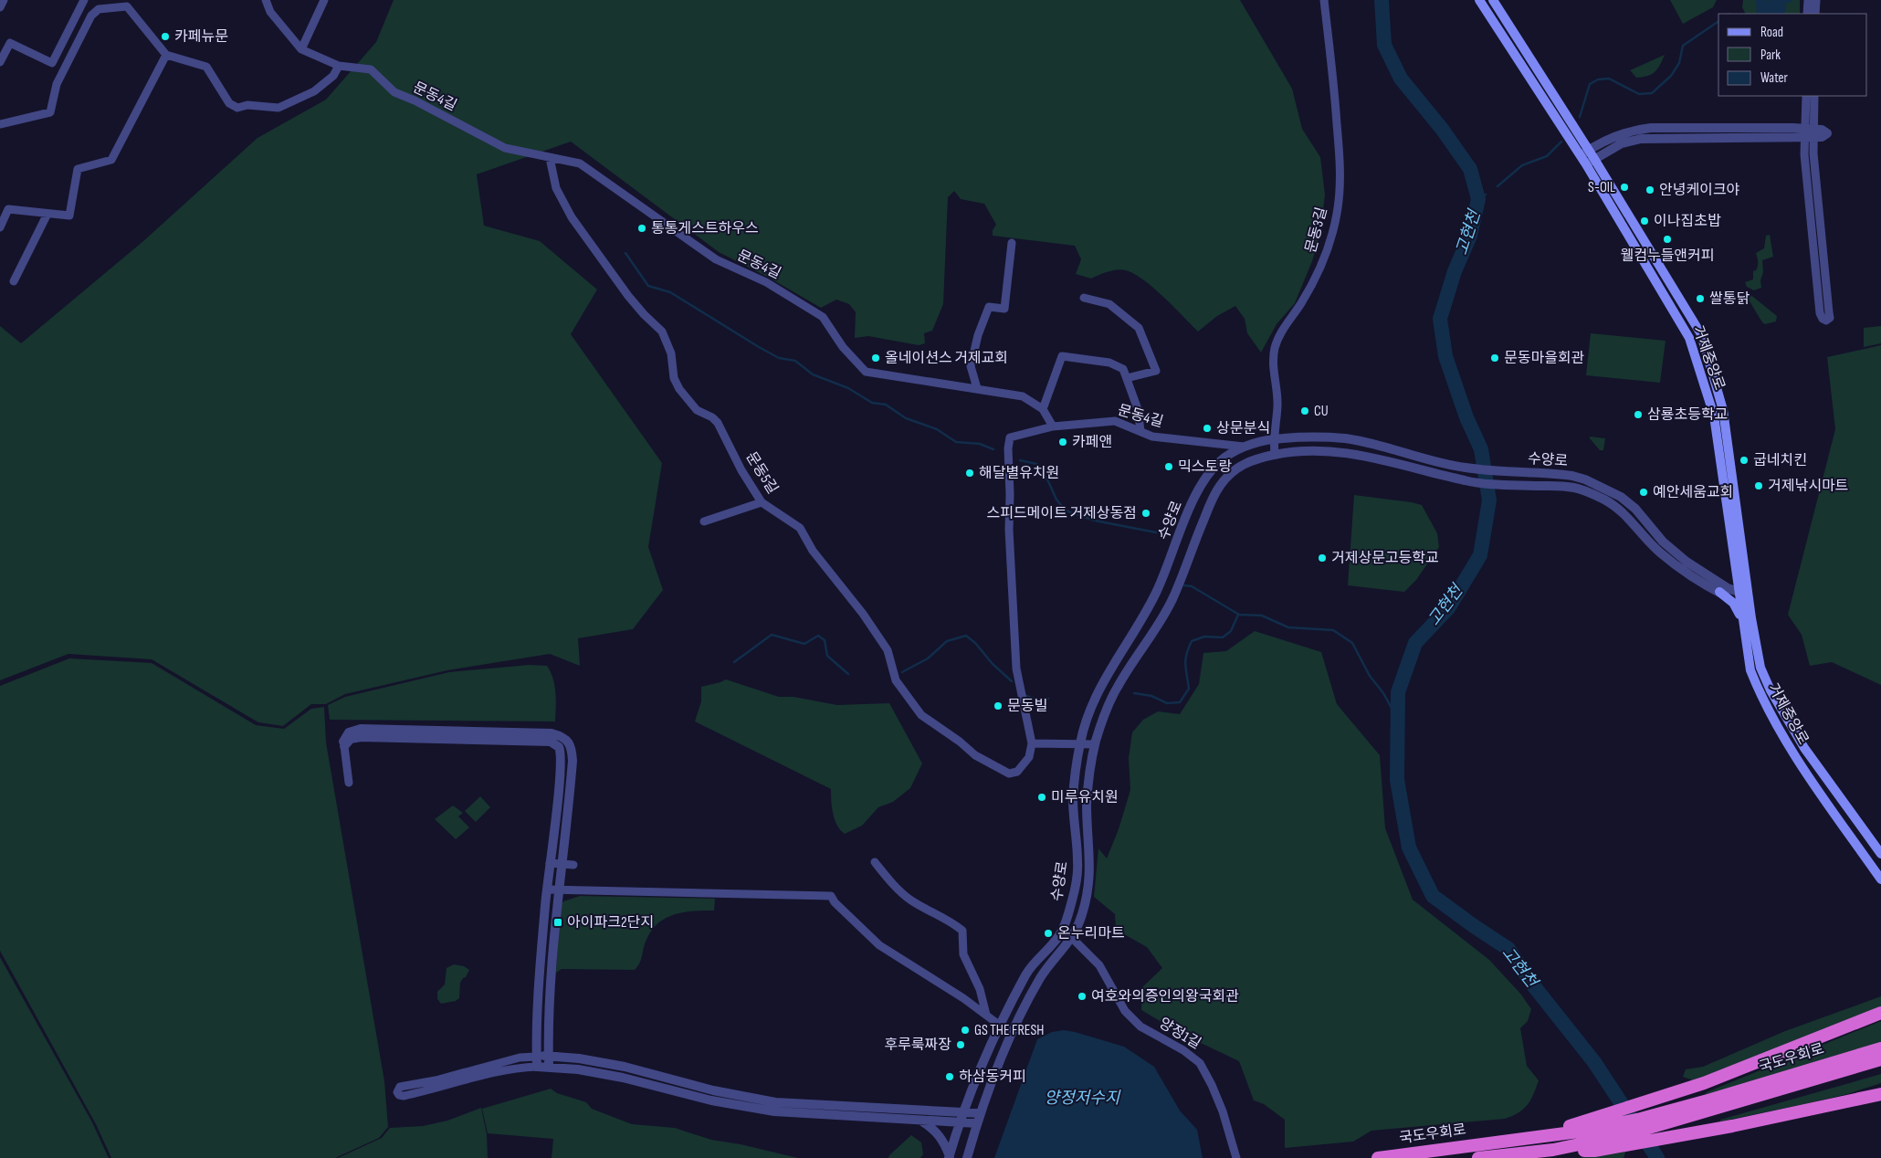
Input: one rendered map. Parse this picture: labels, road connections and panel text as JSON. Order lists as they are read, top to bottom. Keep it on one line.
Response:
{"streets":{"highway":["국도우회로"],"main road":["거제중앙로"],"street":["문동4길","문동3길","수양로","문동5길","양정1길"]},"crossings":[["문동4길","수양로"],["문동4길","문동5길"],["문동3길","수양로"],["거제중앙로","수양로"],["수양로","양정1길"]],"water":["고현천","양정저수지"],"places":{"other":["카페뉴문","S-OIL","안녕케이크야","이나집초밥","통통게스트하우스","웰컴누들앤커피","쌀통닭","올네이션스 거제교회","문동마을회관","CU","삼룡초등학교","상문분식","카페앤","굽네치킨","믹스토랑","해달별유치원","거제낚시마트","예안세움교회","스피드메이트 거제상동점","거제상문고등학교","문동빌","미루유치원","온누리마트","여호와의증인의왕국회관","GS THE FRESH","후루룩짜장","하삼동커피"],"transit":["아이파크2단지"]},"legend":["Road","Park","Water"]}
